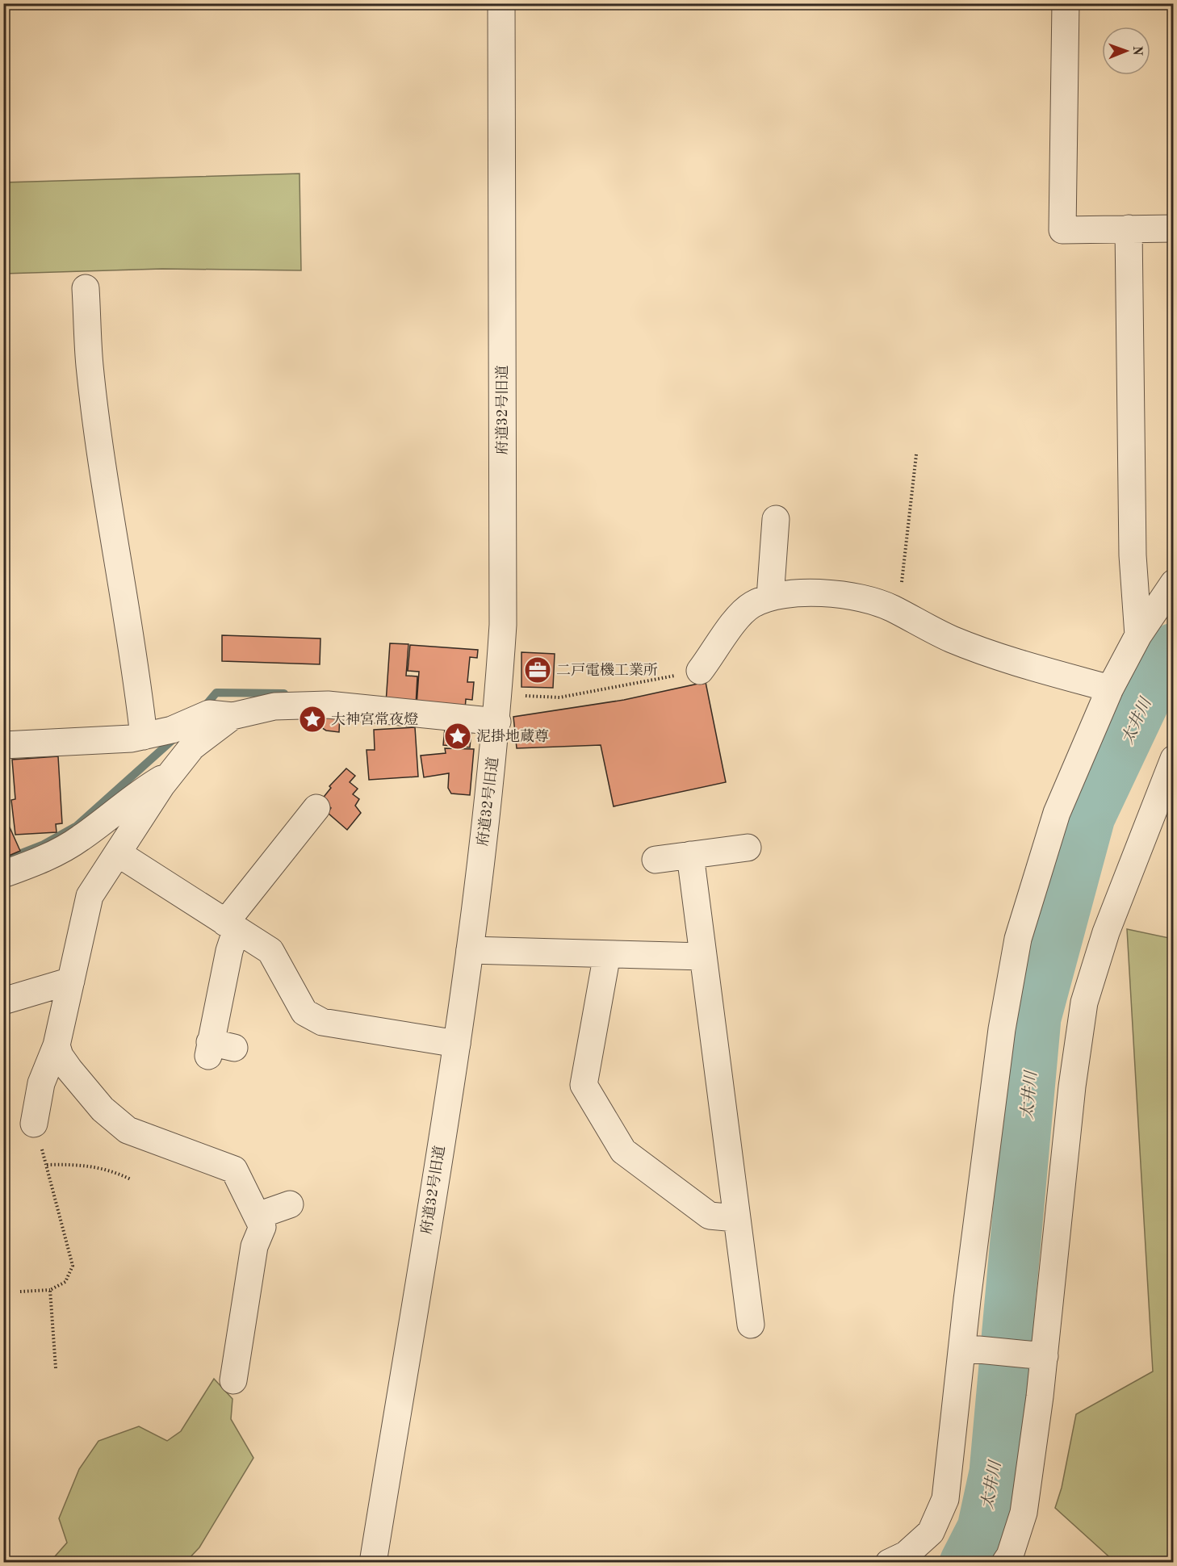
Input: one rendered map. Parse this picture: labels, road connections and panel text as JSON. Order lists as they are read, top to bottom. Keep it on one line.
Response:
{"streets":{"street":["府道32号旧道"]},"water":["太井川"],"places":{"office":["二戸電機工業所"],"place":["大神宮常夜燈","泥掛地蔵尊"]},"north":"right"}
